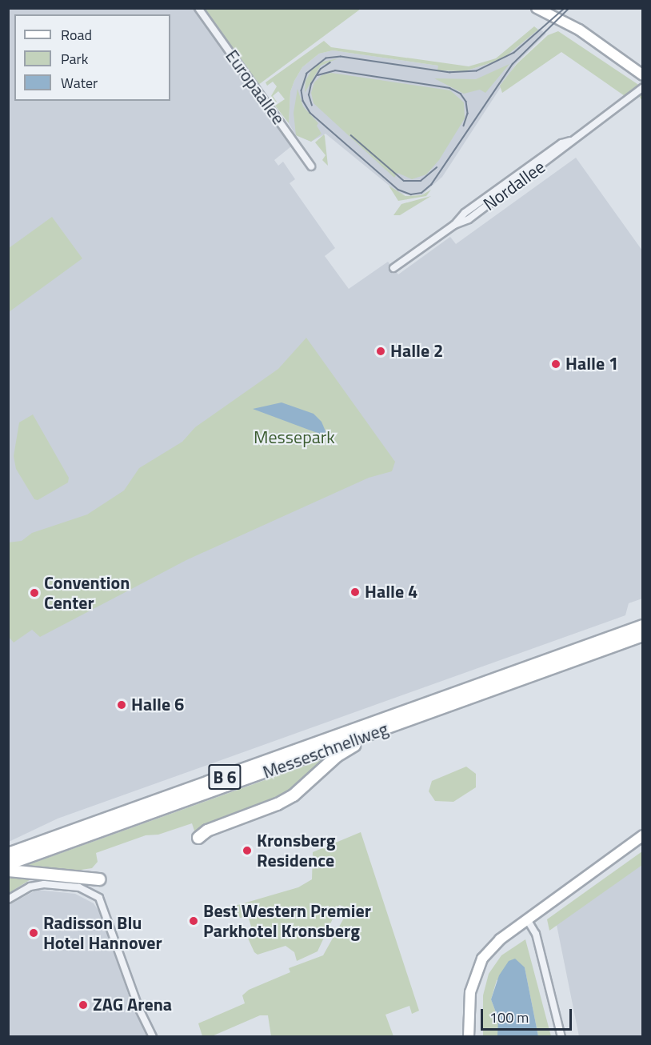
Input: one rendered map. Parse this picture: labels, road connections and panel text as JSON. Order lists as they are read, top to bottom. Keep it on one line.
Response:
{"streets":{"highway":["Messeschnellweg","B 6"],"street":["Europaallee","Nordallee"]},"parks":["Messepark"],"places":["Halle 2","Halle 1","Halle 4","Convention Center","Halle 6","Kronsberg Residence","Best Western Premier Parkhotel Kronsberg","Radisson Blu Hotel Hannover","ZAG Arena"],"legend":["Road","Park","Water"],"scale_bar":"100 m"}
